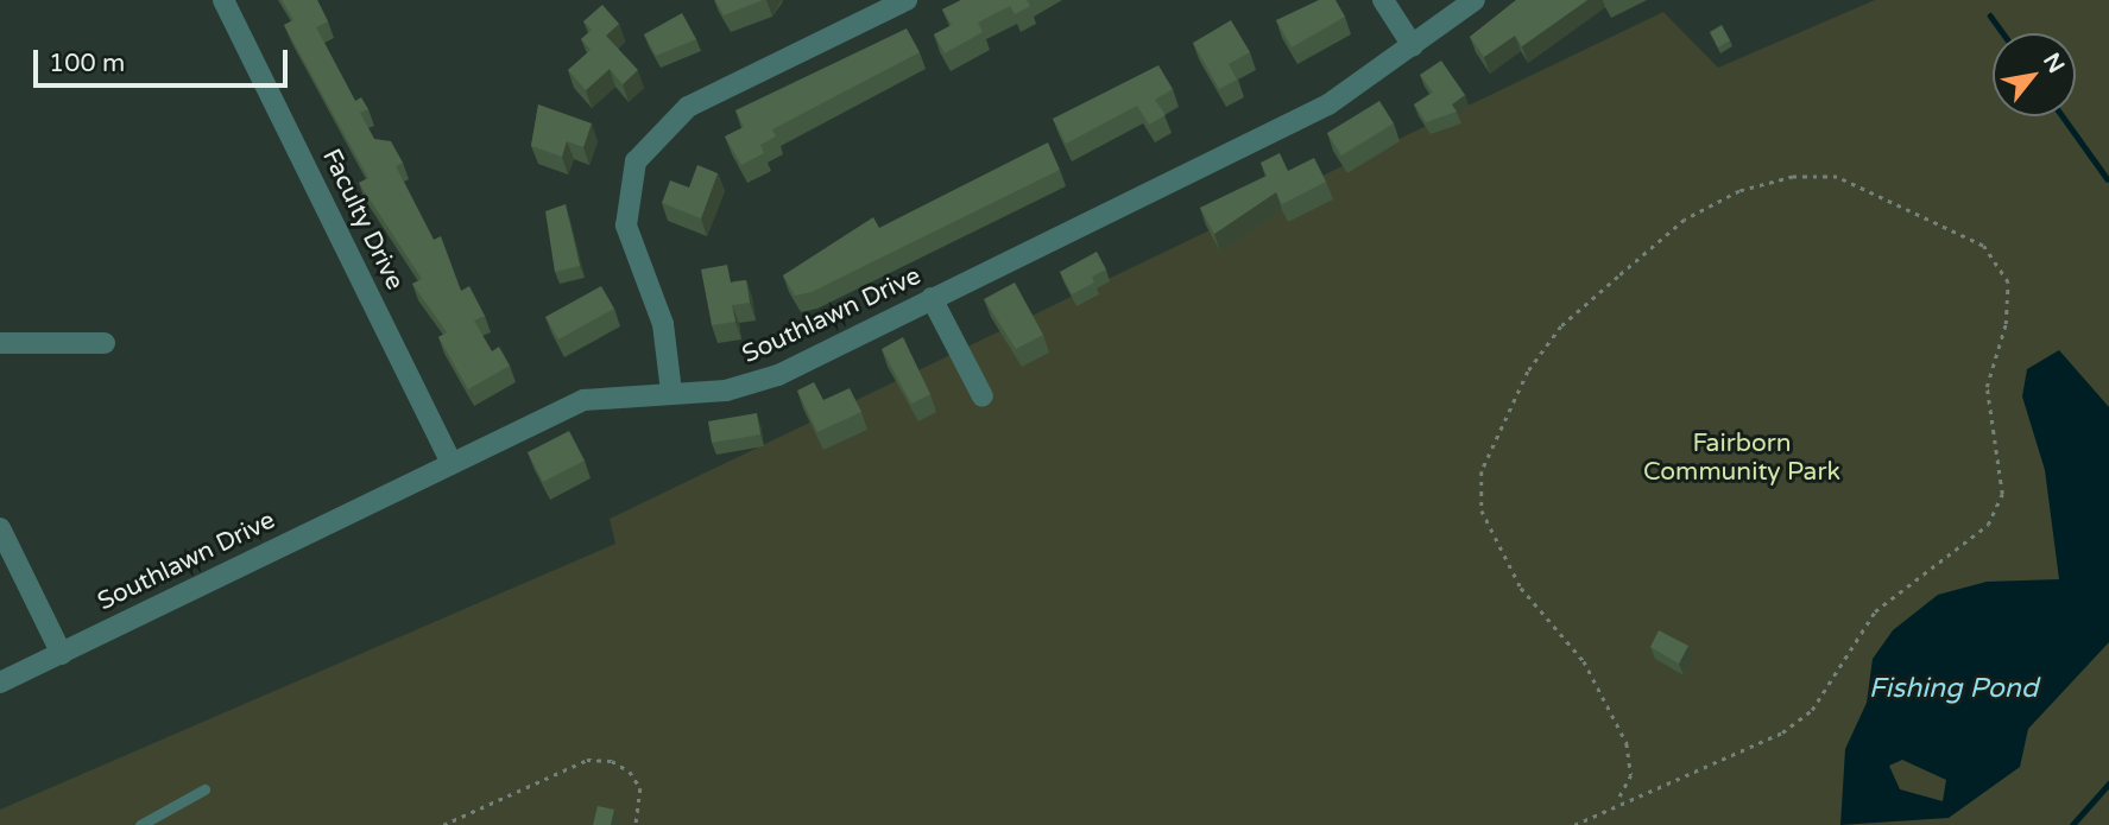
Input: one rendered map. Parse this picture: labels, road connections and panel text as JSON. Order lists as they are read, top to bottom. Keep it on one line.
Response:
{"streets":{"street":["Faculty Drive","Southlawn Drive"]},"crossings":[["Faculty Drive","Southlawn Drive"]],"water":["Fishing Pond"],"parks":["Fairborn Community Park"],"scale_bar":"100 m","north":"top right"}
